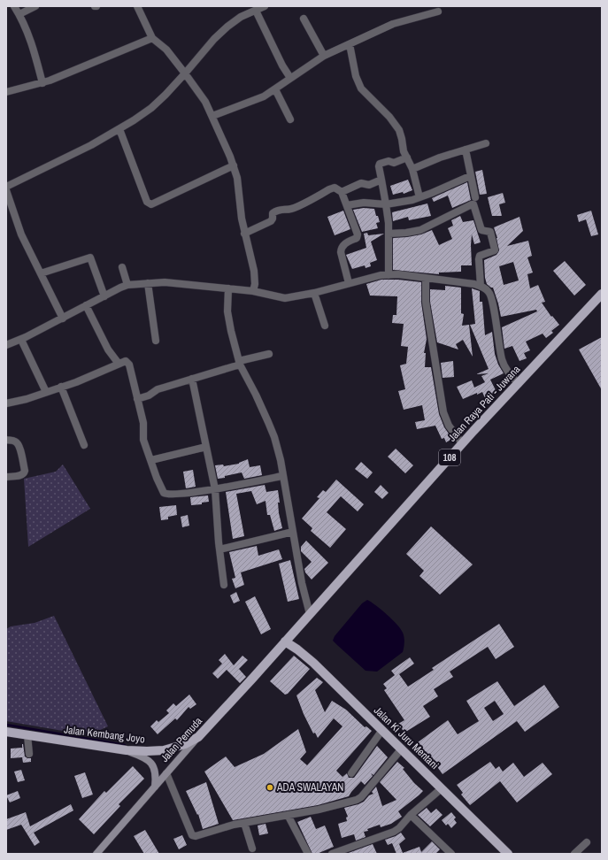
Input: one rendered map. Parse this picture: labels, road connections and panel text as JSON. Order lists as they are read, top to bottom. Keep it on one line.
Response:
{"streets":{"main road":["Jalan Raya Pati - Juwana","108","Jalan Kembang Joyo","Jalan Ki Juru Mentani","Jalan Pemuda"]},"crossings":[["Jalan Raya Pati - Juwana","Jalan Pemuda"],["Jalan Kembang Joyo","Jalan Pemuda"],["Jalan Ki Juru Mentani","Jalan Pemuda"]],"places":["ADA SWALAYAN"]}
